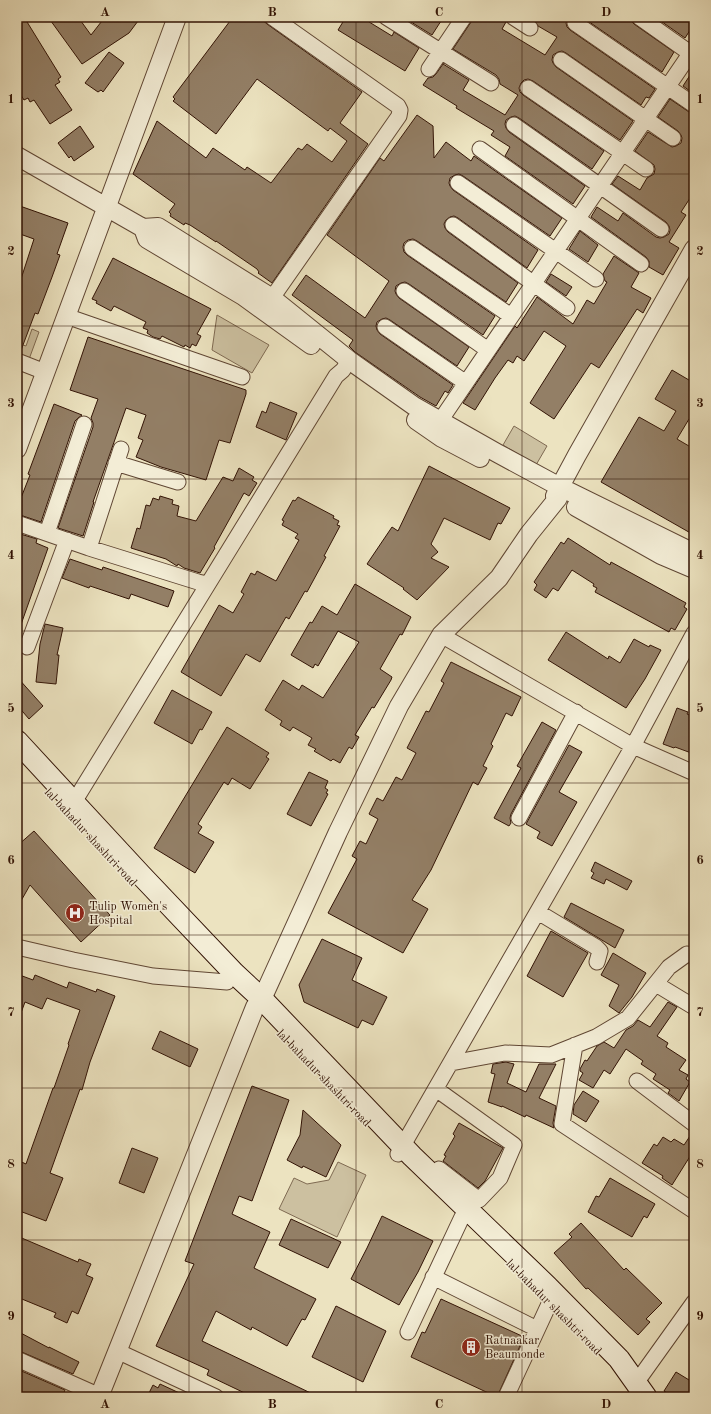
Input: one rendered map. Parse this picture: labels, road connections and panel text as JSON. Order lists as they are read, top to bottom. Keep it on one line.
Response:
{"streets":{"main road":["lal bahadur shashtri road"]},"places":{"hospital":["Tulip Women's Hospital"],"building":["Ratnaakar Beaumonde"]},"grid":{"columns":["A","B","C","D"],"rows":["1","2","3","4","5","6","7","8","9"]}}
